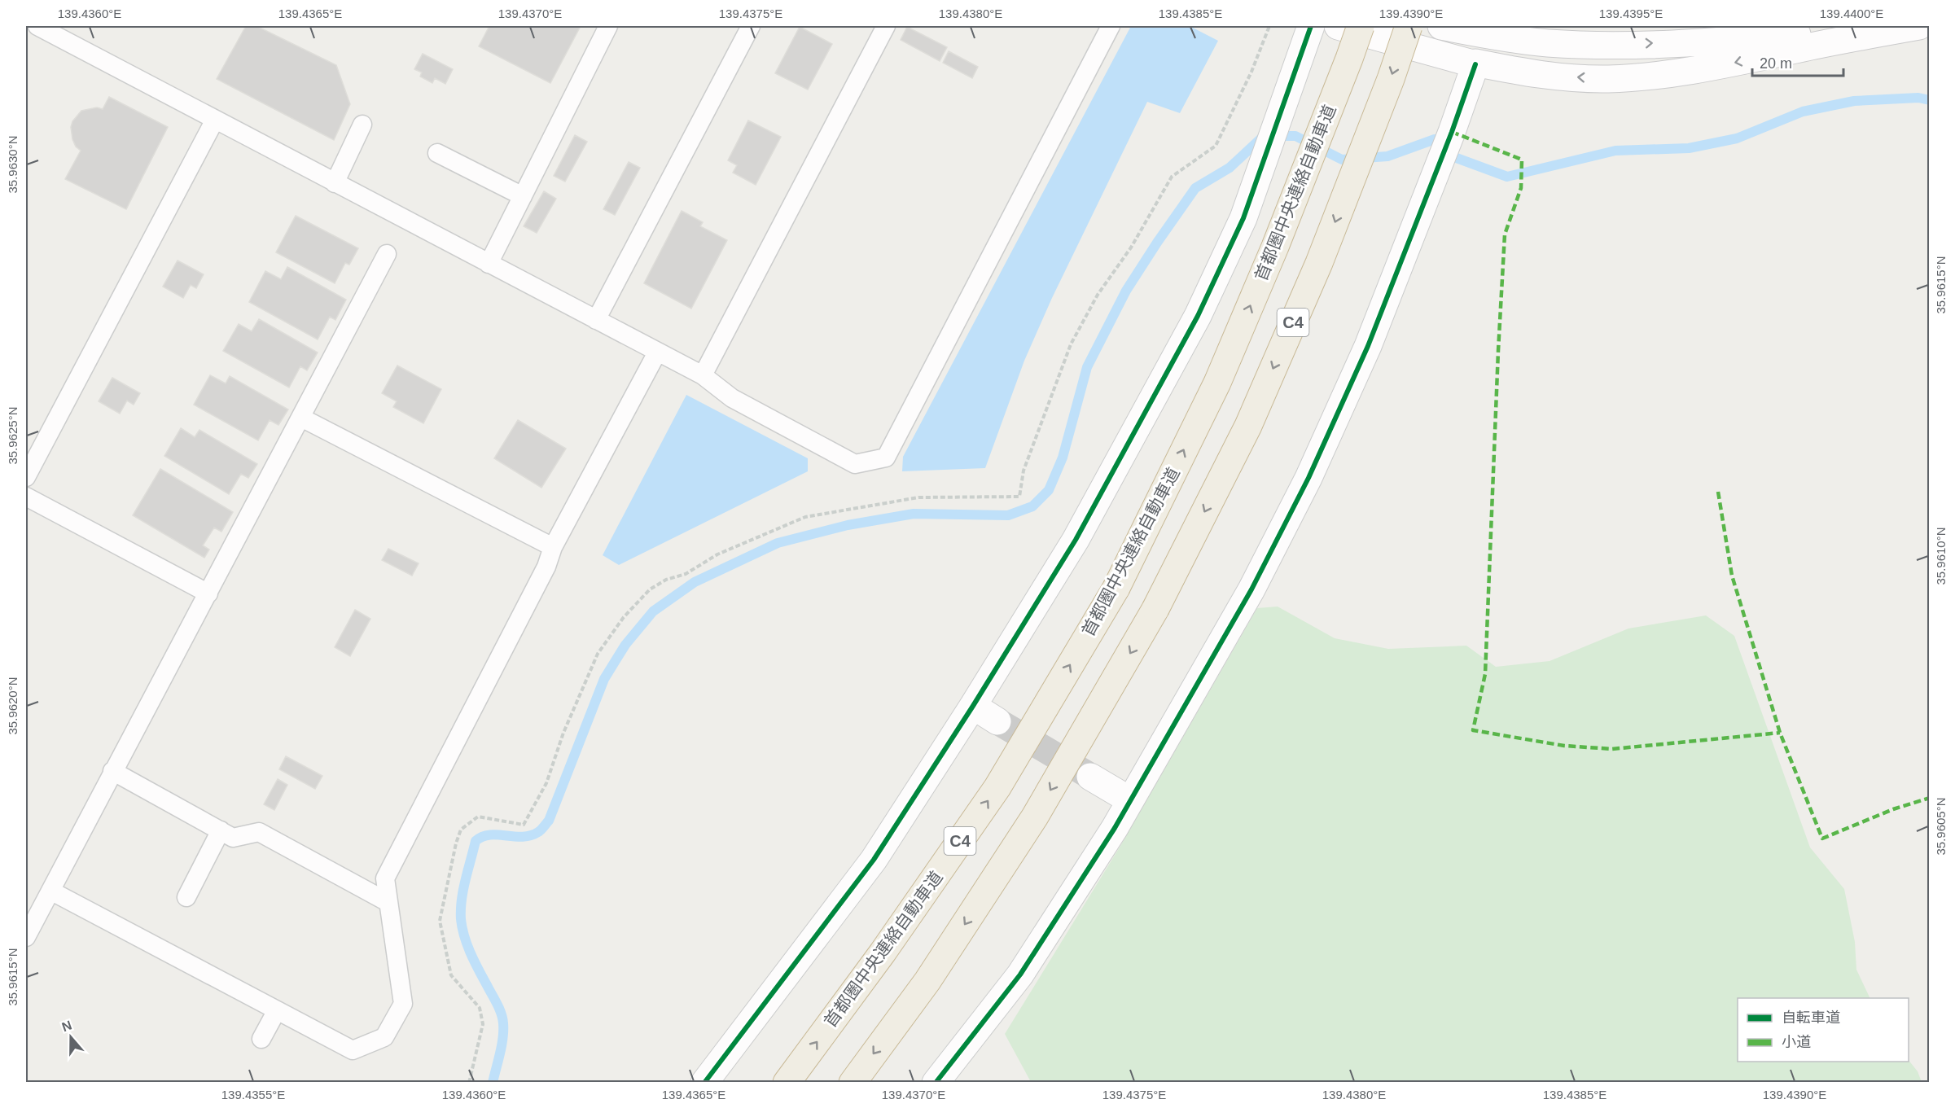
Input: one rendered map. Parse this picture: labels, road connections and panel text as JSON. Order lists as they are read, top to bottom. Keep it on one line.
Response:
{"streets":{"highway":["首都圏中央連絡自動車道","C4"]},"legend":["自転車道","小道"],"scale_bar":"20 m","north":"top","coordinates":["139.4360°E","139.4365°E","139.4370°E","139.4375°E","139.4380°E","139.4385°E","139.4390°E","139.4395°E","139.4400°E","35.9630°N","35.9615°N","35.9625°N","35.9610°N","35.9620°N","35.9605°N","139.4355°E"]}
